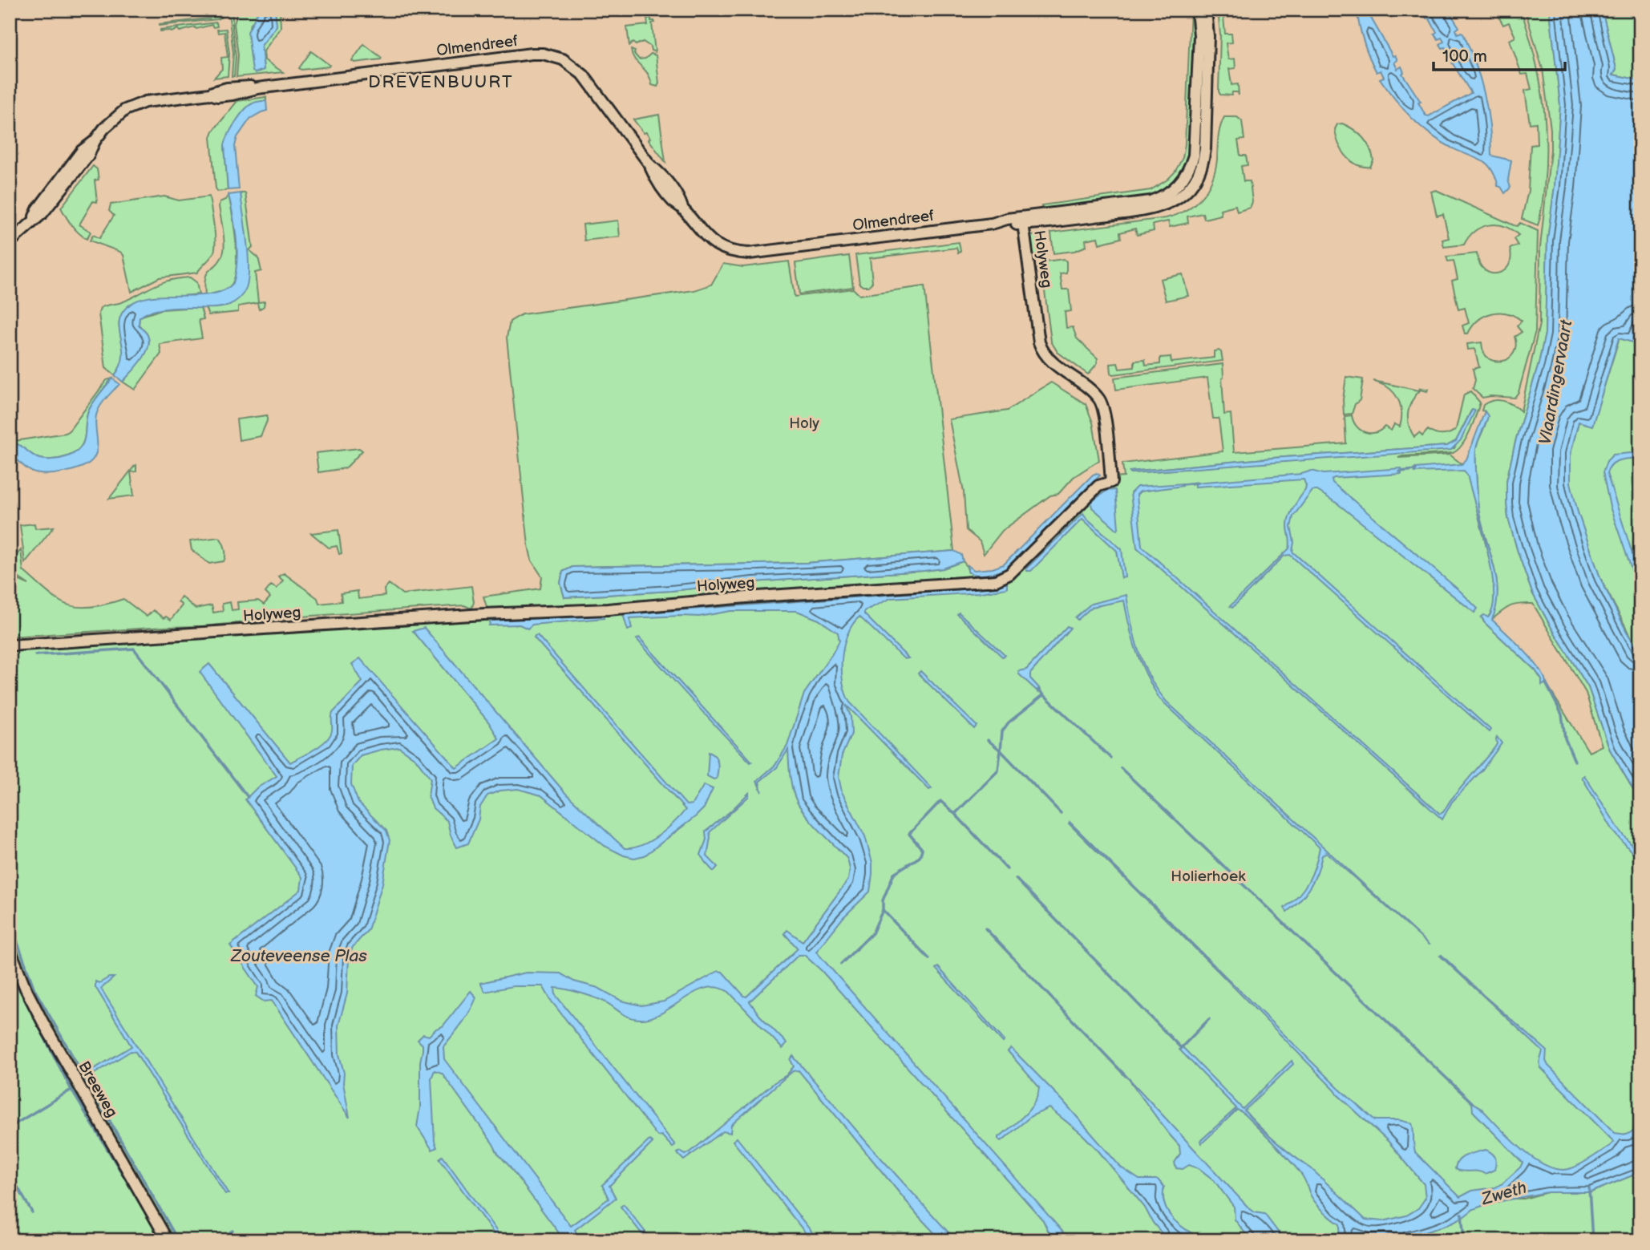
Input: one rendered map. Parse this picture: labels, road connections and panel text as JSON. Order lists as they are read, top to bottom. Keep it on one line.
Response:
{"streets":{"street":["Olmendreef","Holyweg","Breeweg"]},"crossings":[["Olmendreef","Holyweg"]],"districts":["DREVENBUURT"],"water":["Vlaardingervaart","Zouteveense Plas","Zweth"],"parks":["Holy","Holierhoek"],"scale_bar":"100 m"}
